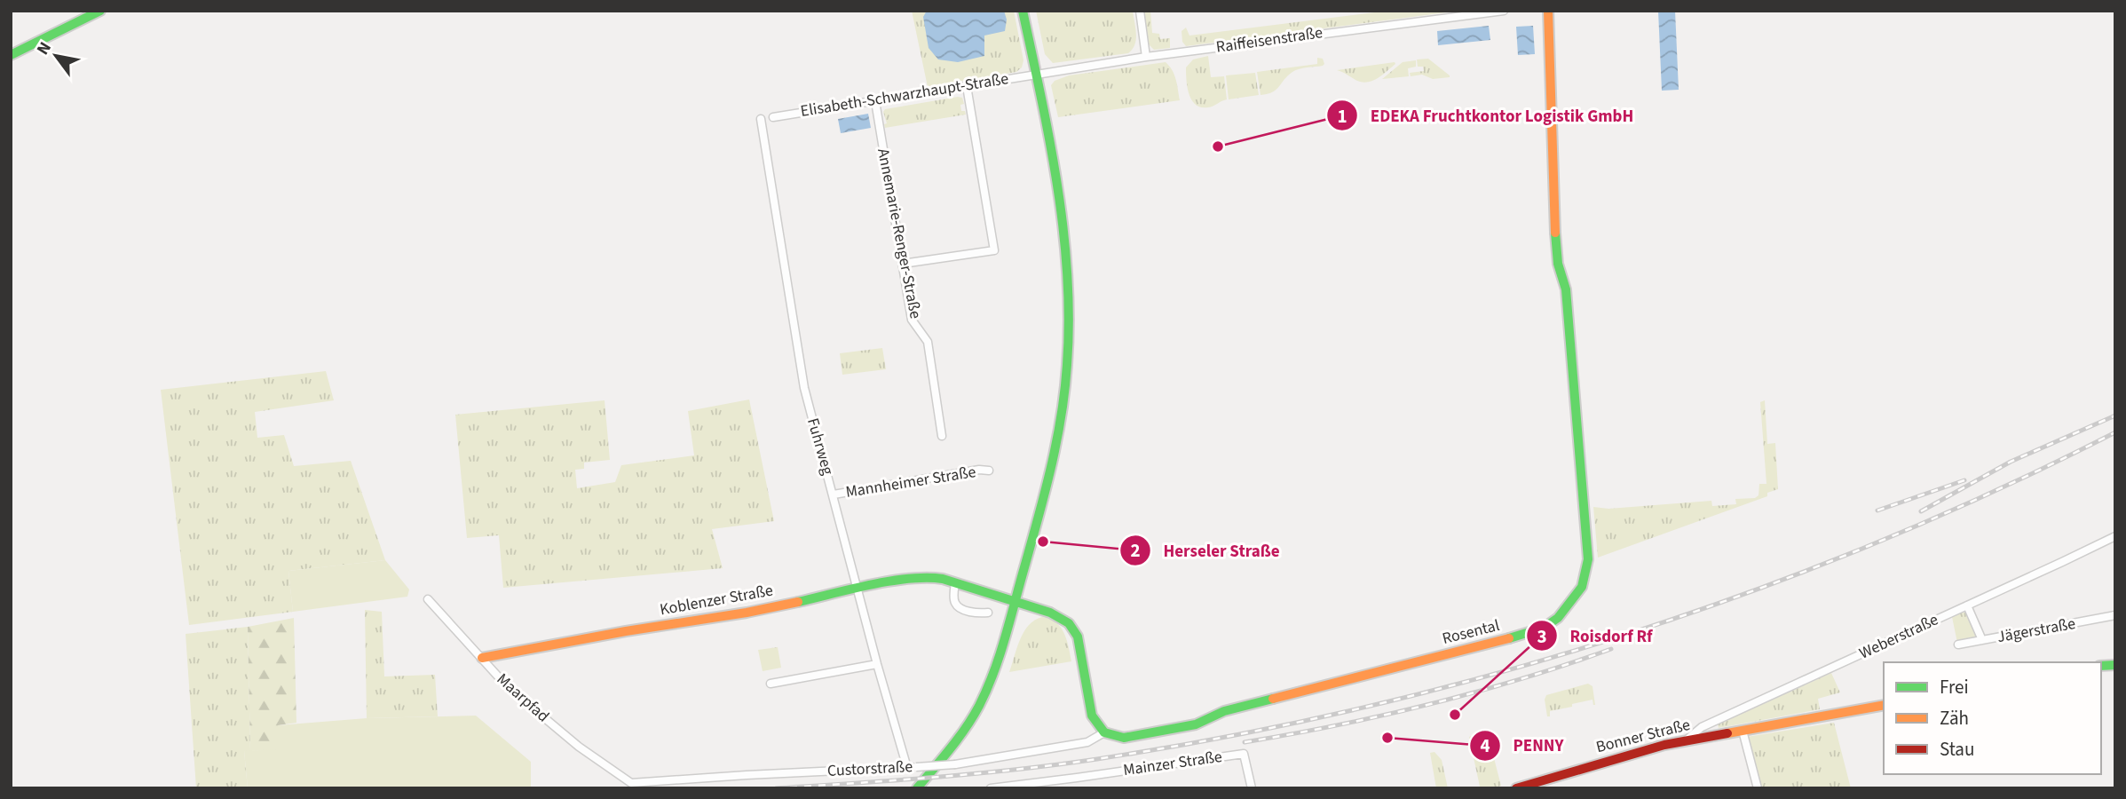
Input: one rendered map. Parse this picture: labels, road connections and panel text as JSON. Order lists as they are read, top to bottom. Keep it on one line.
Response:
{"streets":{"street":["Raiffeisenstraße","Elisabeth-Schwarzhaupt-Straße","Annemarie-Renger-Straße","Fuhrweg","Mannheimer Straße","Koblenzer Straße","Jägerstraße","Rosental","Weberstraße","Maarpfad","Bonner Straße","Mainzer Straße","Custorstraße"]},"crossings":[["Raiffeisenstraße","Elisabeth-Schwarzhaupt-Straße"],["Elisabeth-Schwarzhaupt-Straße","Annemarie-Renger-Straße"],["Fuhrweg","Mannheimer Straße"],["Fuhrweg","Koblenzer Straße"],["Fuhrweg","Custorstraße"],["Koblenzer Straße","Maarpfad"],["Rosental","Custorstraße"],["Weberstraße","Bonner Straße"],["Maarpfad","Custorstraße"]],"places":["EDEKA Fruchtkontor Logistik GmbH","Herseler Straße","Roisdorf Rf","PENNY"],"legend":["Frei","Zäh","Stau"],"north":"top left"}
